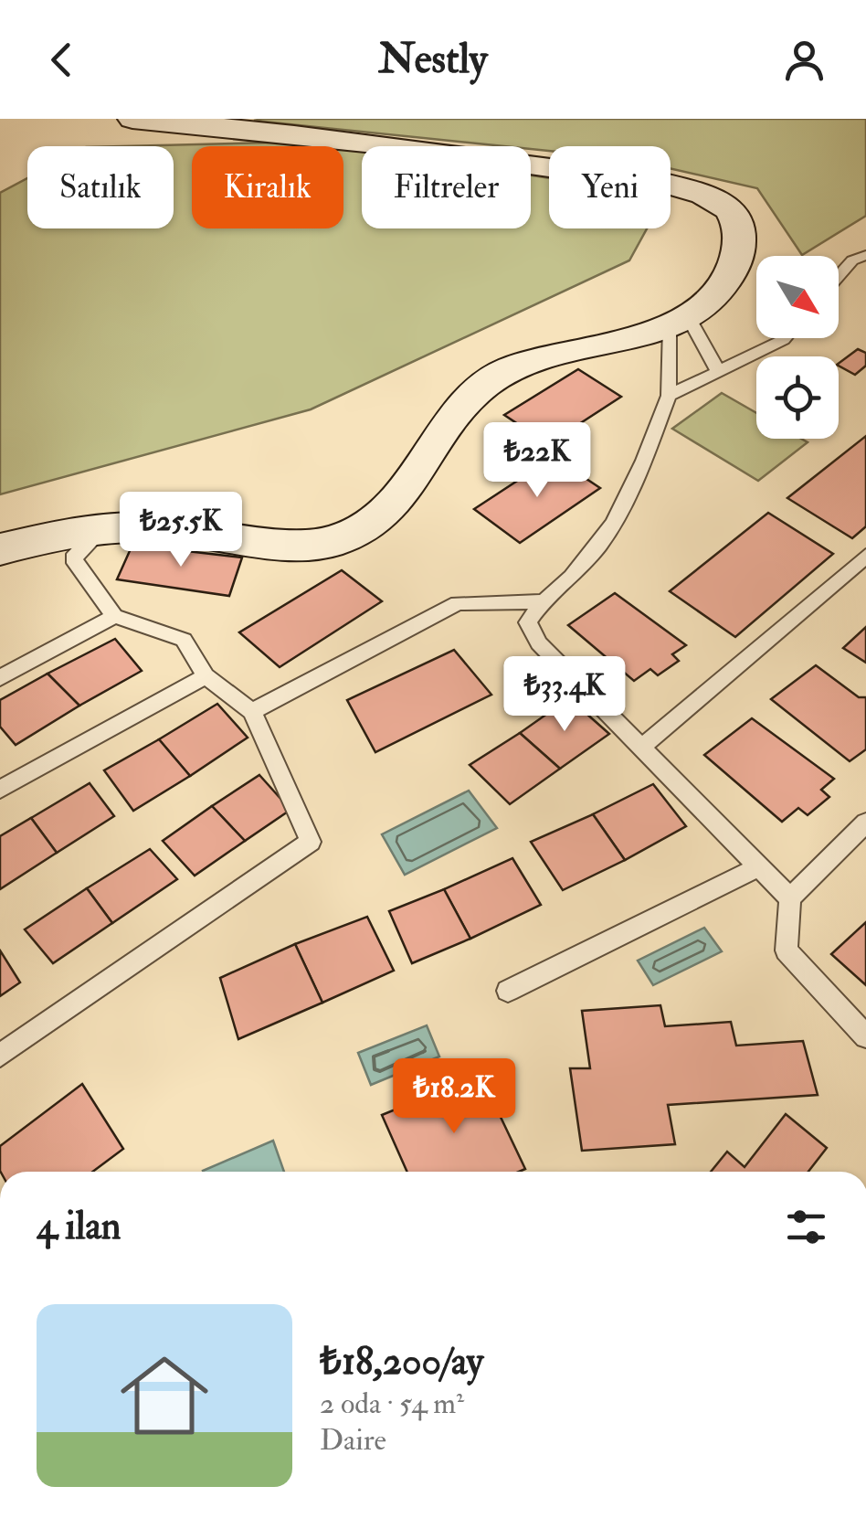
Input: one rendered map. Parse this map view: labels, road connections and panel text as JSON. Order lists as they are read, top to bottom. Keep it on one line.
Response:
{"north":"bottom right","page":{"header":"Nestly","chip":["Satılık","Kiralık","Filtreler","Yeni"],"price":["₺22K","₺25.5K","₺33.4K","₺18.2K"],"heading":"4 ilan","list":[{"name":"₺18,200/ay","note":"2 oda · 54 m² · Daire"}]}}
